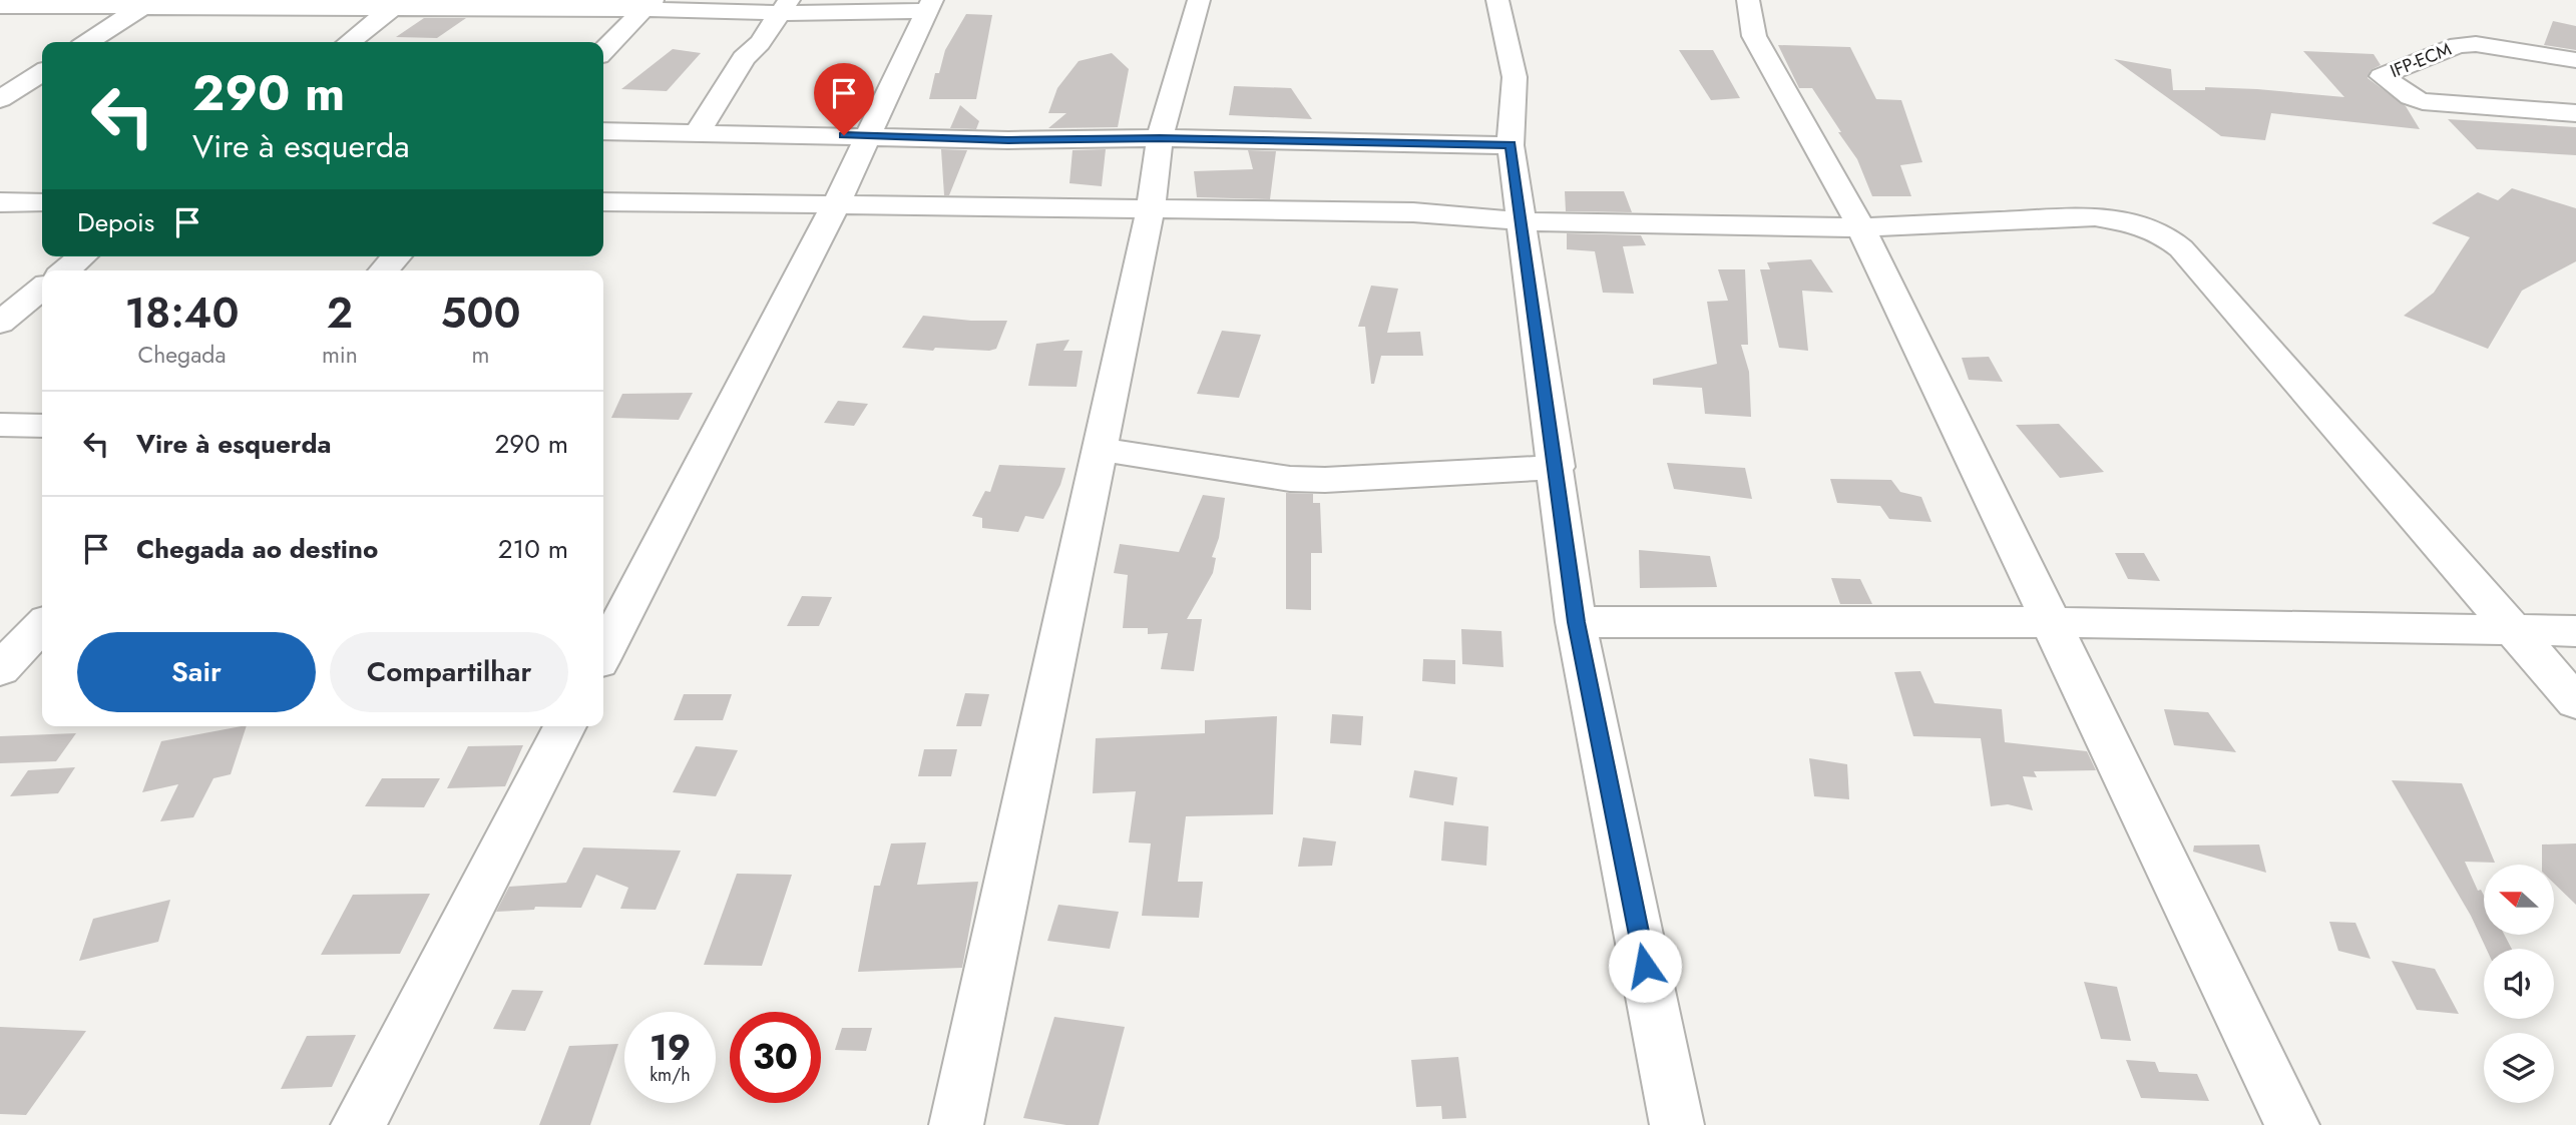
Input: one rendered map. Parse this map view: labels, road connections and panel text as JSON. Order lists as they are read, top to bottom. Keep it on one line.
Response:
{"streets":{"street":["IFP-ECM"]},"north":"left","page":{"turn":["290 m","Vire à esquerda"],"then":"Depois","eta":["18:40","Chegada","2","min","500","m"],"list":[{"name":"Vire à esquerda","value":"290 m"},{"name":"Chegada ao destino","value":"210 m"}],"buttons":["Sair","Compartilhar"],"speed":"19 km/h","limit":"30"}}
